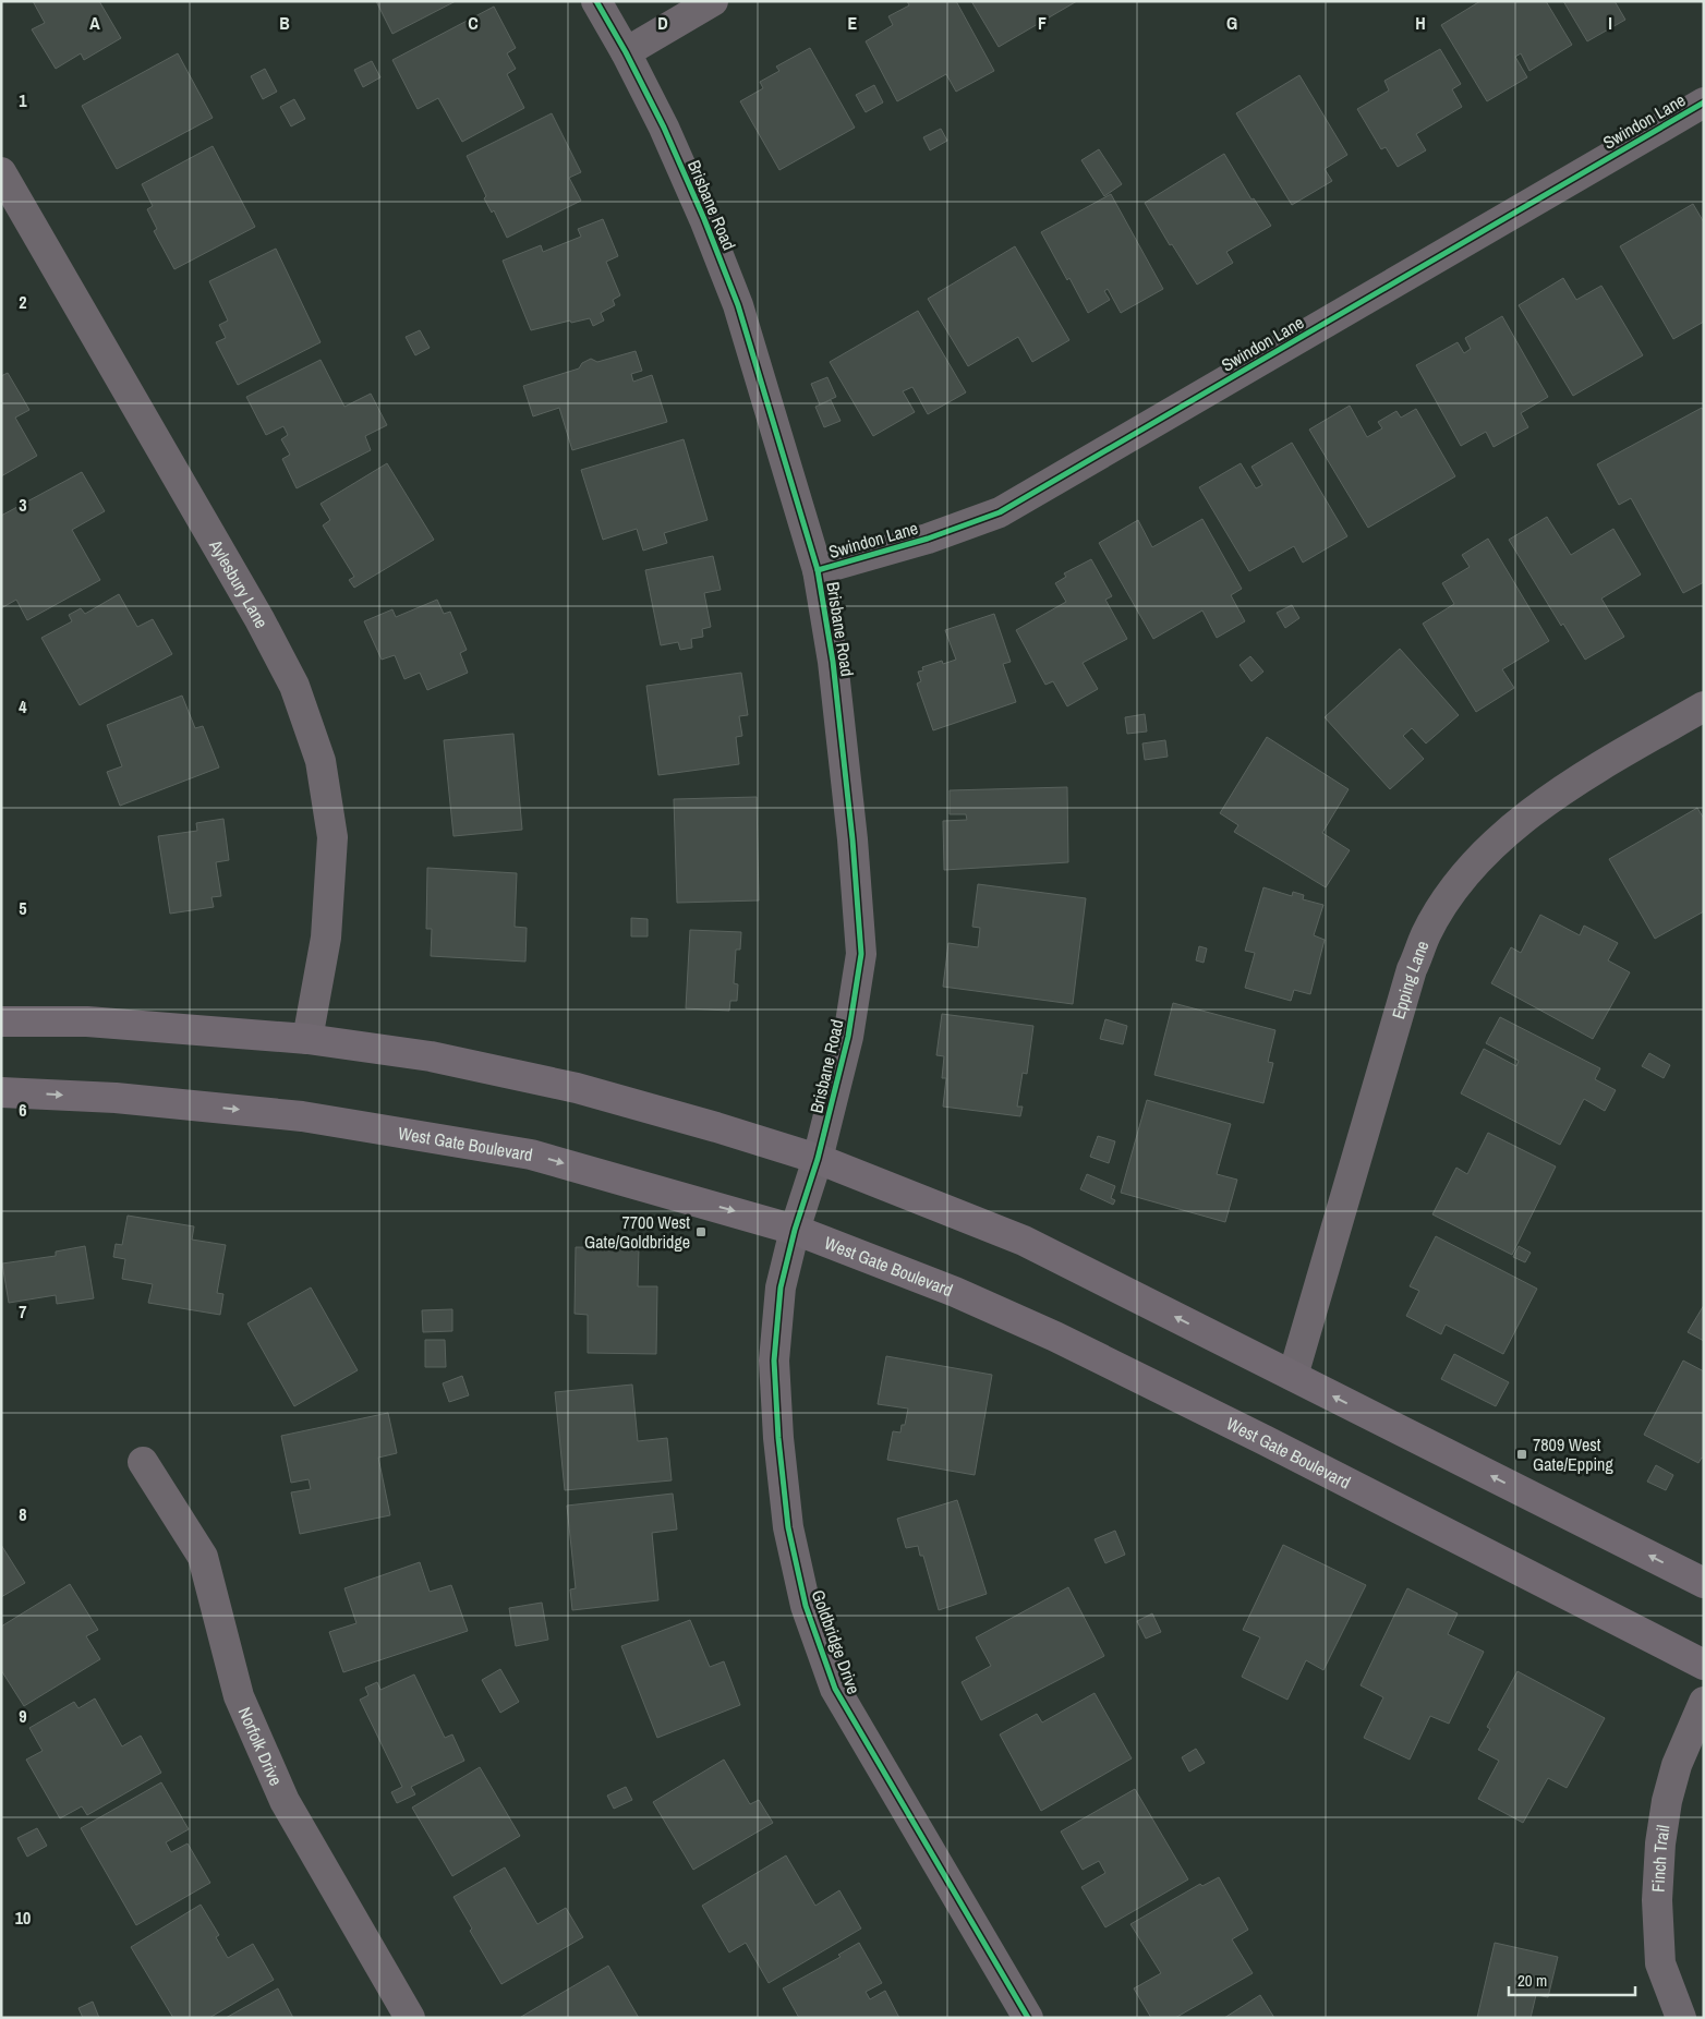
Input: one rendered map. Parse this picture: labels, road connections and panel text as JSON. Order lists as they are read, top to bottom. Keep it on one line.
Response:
{"streets":{"main road":["West Gate Boulevard"],"street":["Swindon Lane","Brisbane Road","Aylesbury Lane","Epping Lane","Goldbridge Drive","Norfolk Drive","Finch Trail"]},"crossings":[["Swindon Lane","Brisbane Road"],["Brisbane Road","West Gate Boulevard"],["Brisbane Road","Goldbridge Drive"],["West Gate Boulevard","Goldbridge Drive"]],"places":{"transit":["7700 West Gate/Goldbridge","7809 West Gate/Epping"]},"scale_bar":"20 m","grid":{"columns":["A","B","C","D","E","F","G","H","I"],"rows":["1","2","3","4","5","6","7","8","9","10"]}}
